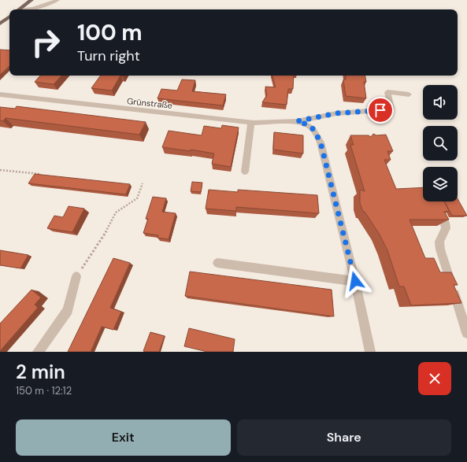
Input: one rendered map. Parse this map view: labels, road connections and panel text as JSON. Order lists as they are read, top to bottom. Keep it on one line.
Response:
{"streets":{"street":["Grünstraße"]},"page":{"turn":["100 m","Turn right"],"heading":["2 min","150 m · 12:12"],"buttons":["Exit","Share"]}}
